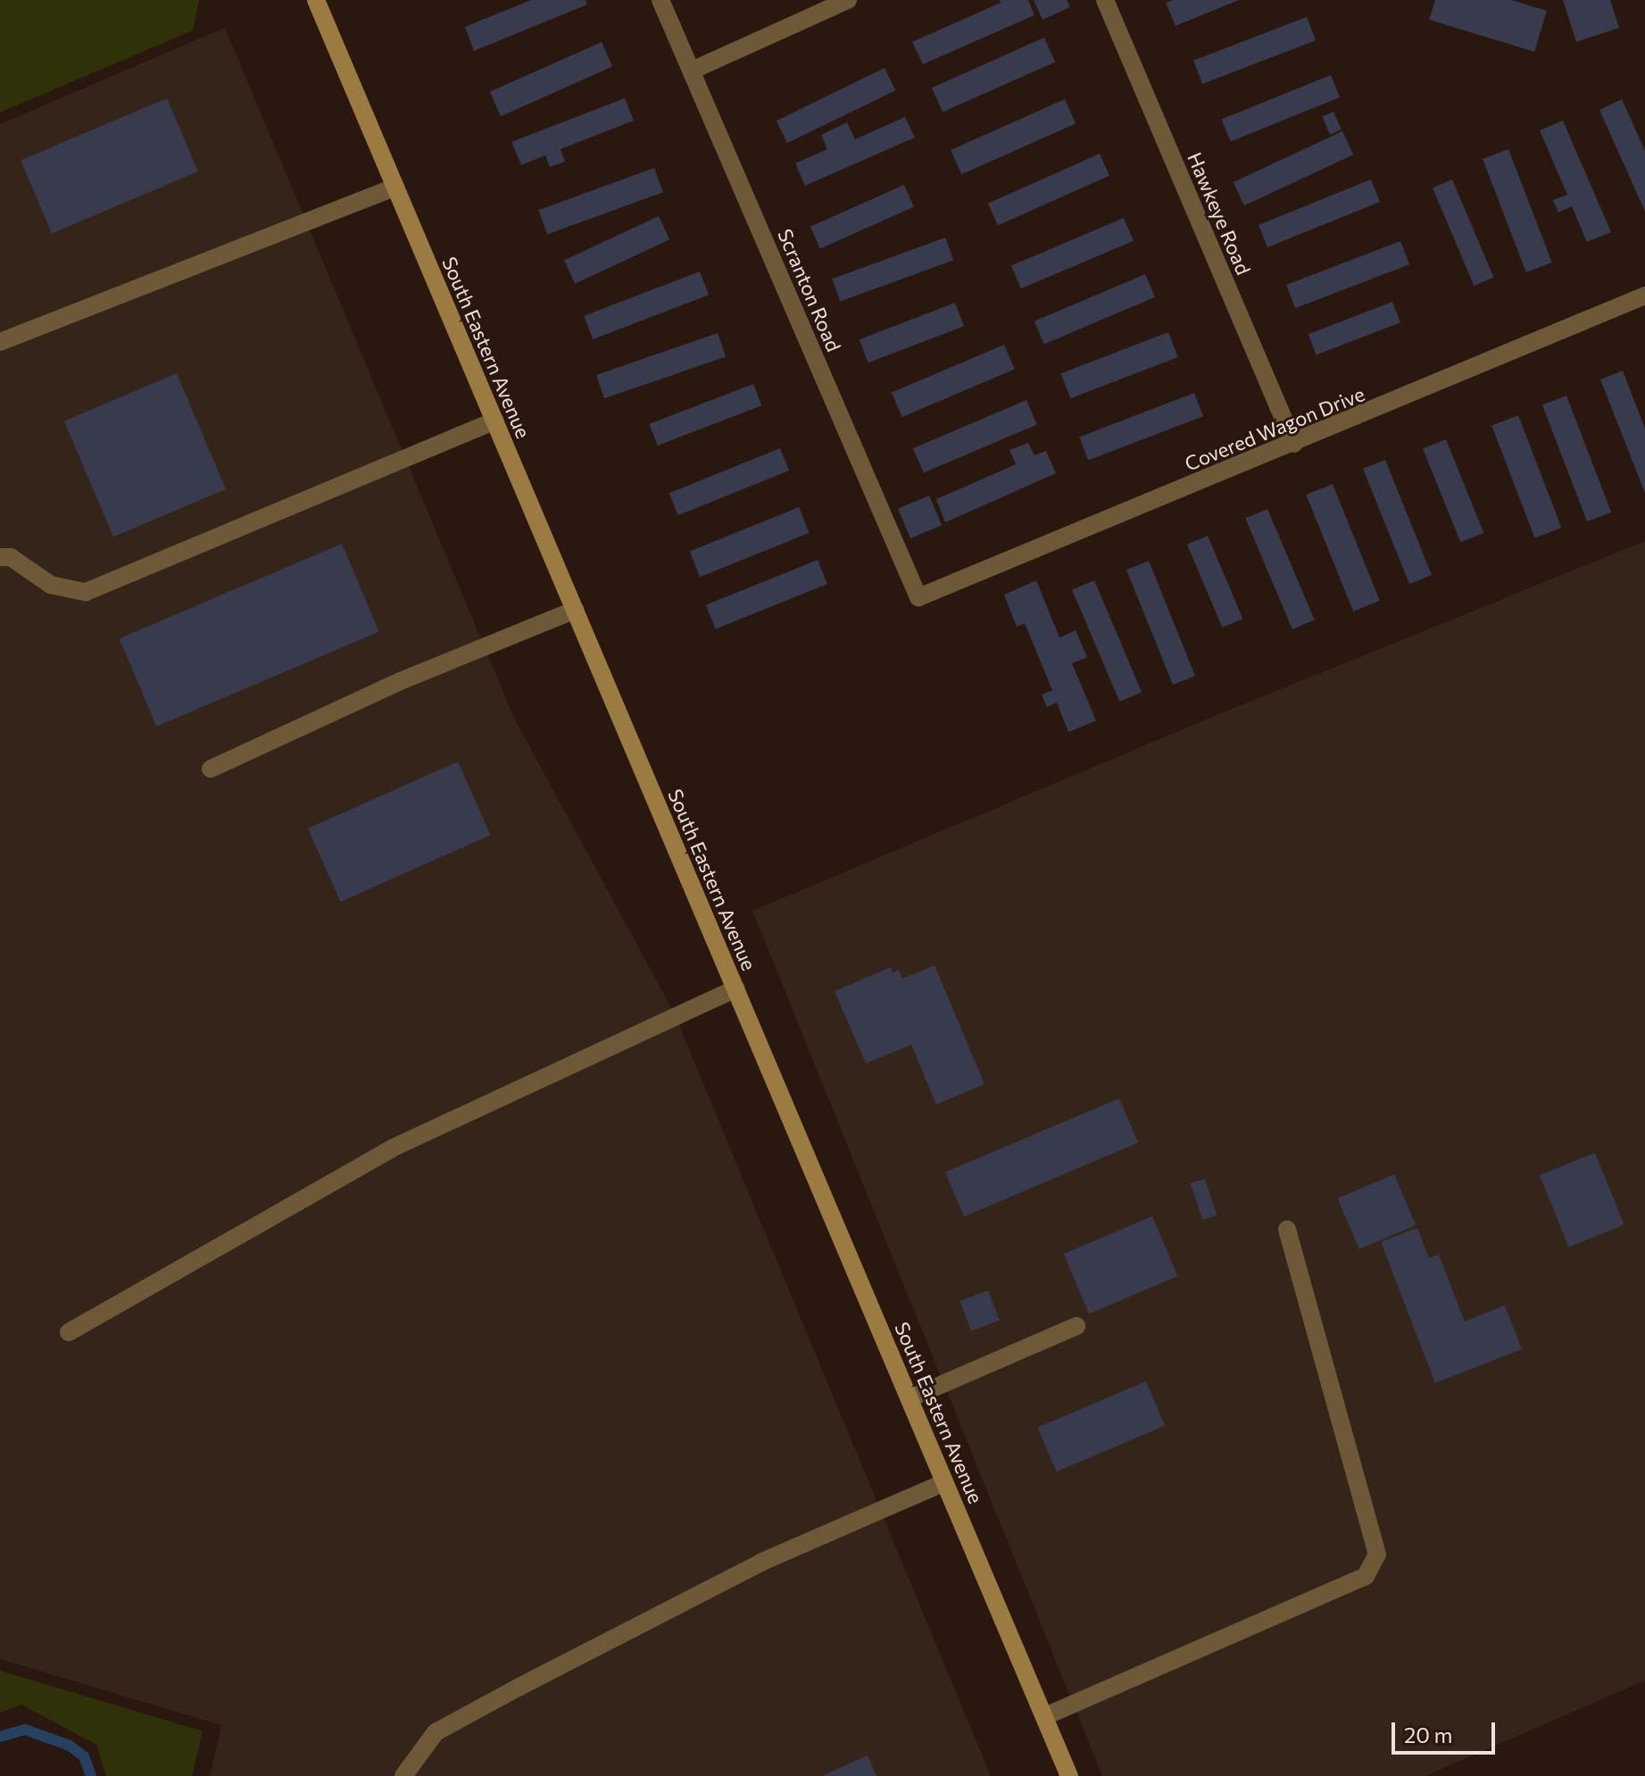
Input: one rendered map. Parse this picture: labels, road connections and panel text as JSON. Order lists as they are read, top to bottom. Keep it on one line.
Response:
{"streets":{"main road":["South Eastern Avenue"],"street":["Hawkeye Road","Scranton Road","Covered Wagon Drive"]},"crossings":[["Hawkeye Road","Covered Wagon Drive"],["Scranton Road","Covered Wagon Drive"]],"scale_bar":"20 m"}
